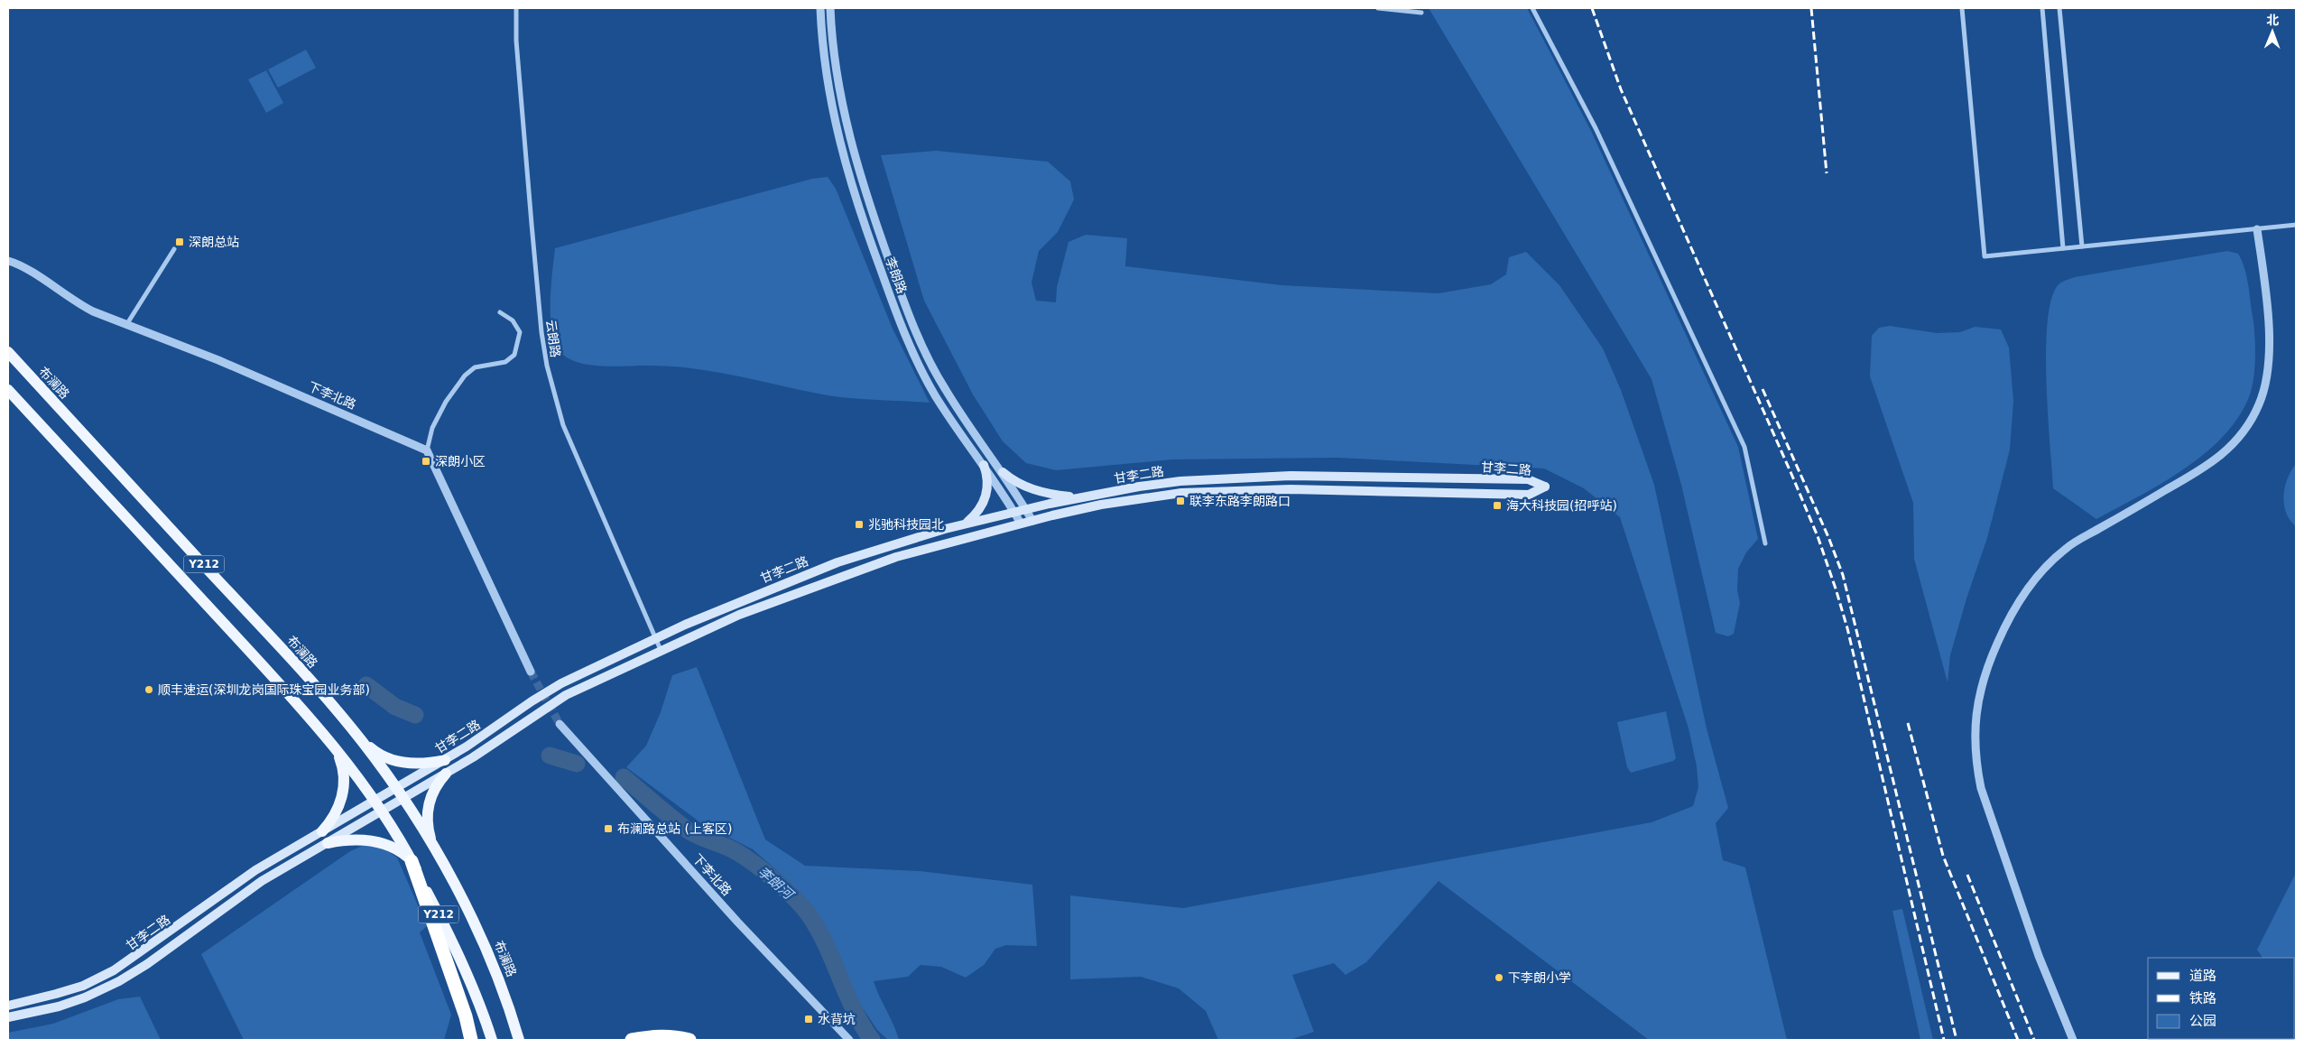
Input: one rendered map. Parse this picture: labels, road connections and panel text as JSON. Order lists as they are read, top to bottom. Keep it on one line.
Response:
{"streets":{"main road":["布澜路","甘李二路","Y212"],"street":["李朗路","云朗路","下李北路"]},"crossings":[["李朗路","甘李二路"],["云朗路","甘李二路"],["布澜路","甘李二路"],["甘李二路","Y212"]],"water":["李朗河"],"places":{"transit":["深朗总站","深朗小区","联李东路李朗路口","海大科技园(招呼站)","兆驰科技园北","布澜路总站 (上客区)","水背坑"],"other":["顺丰速运(深圳龙岗国际珠宝园业务部)","下李朗小学"]},"legend":["道路","铁路","公园"],"north":"top"}
